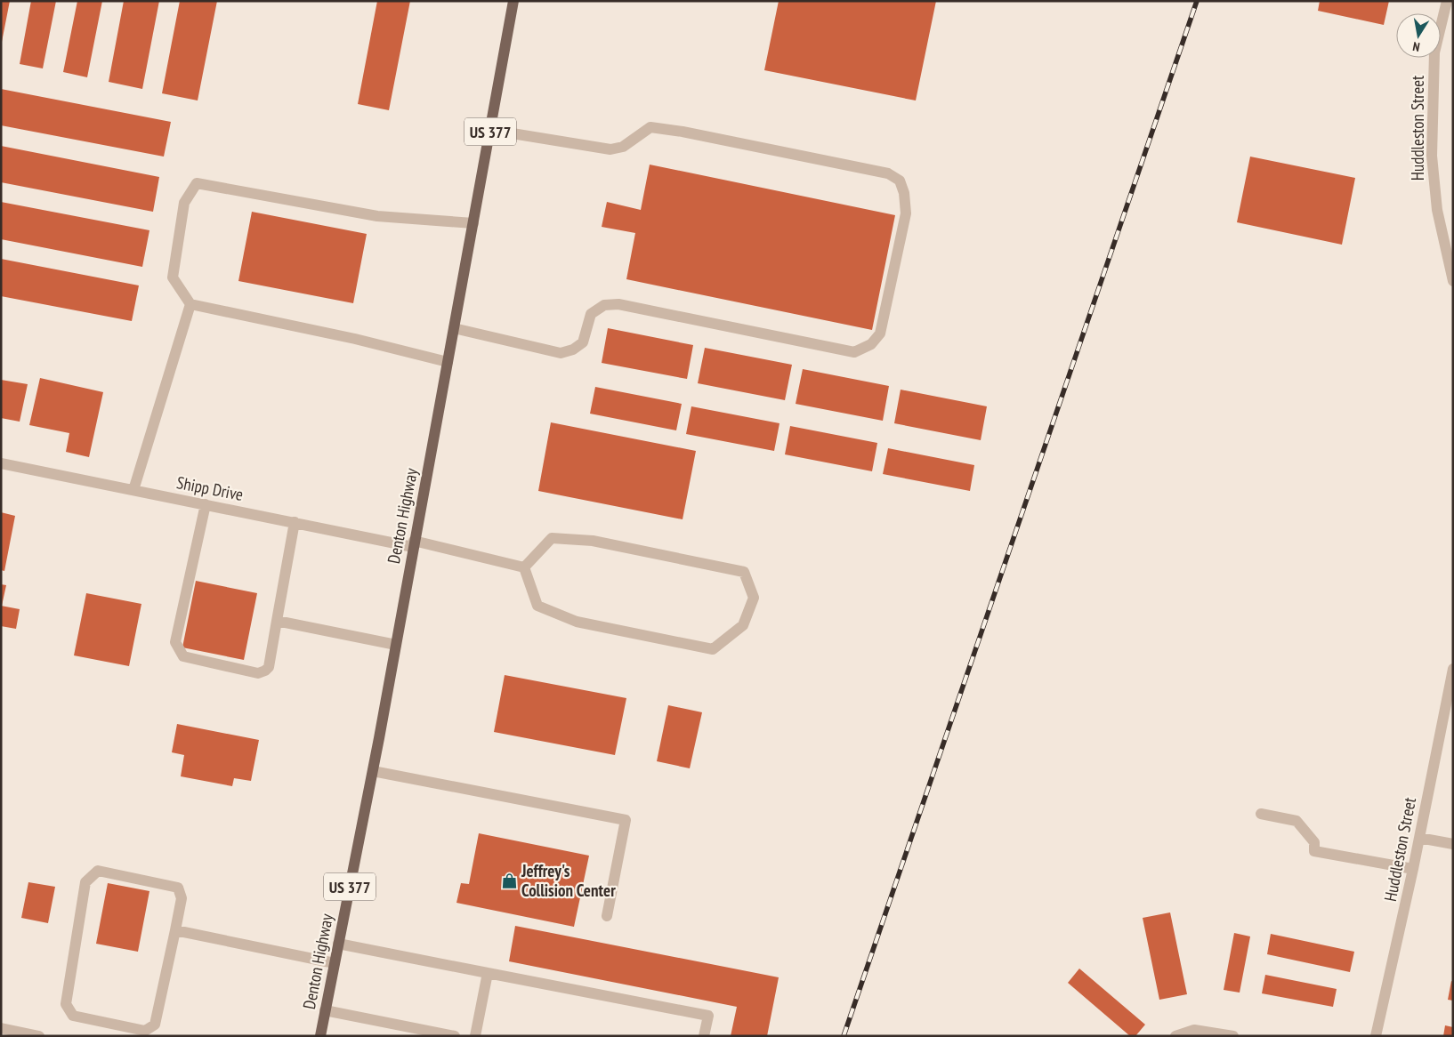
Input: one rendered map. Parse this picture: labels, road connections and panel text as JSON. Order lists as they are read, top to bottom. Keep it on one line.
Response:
{"streets":{"main road":["US 377","Denton Highway"],"street":["Huddleston Street","Shipp Drive"]},"crossings":[["Shipp Drive","Denton Highway"]],"places":{"shop":["Jeffrey's Collision Center"]},"north":"bottom"}
